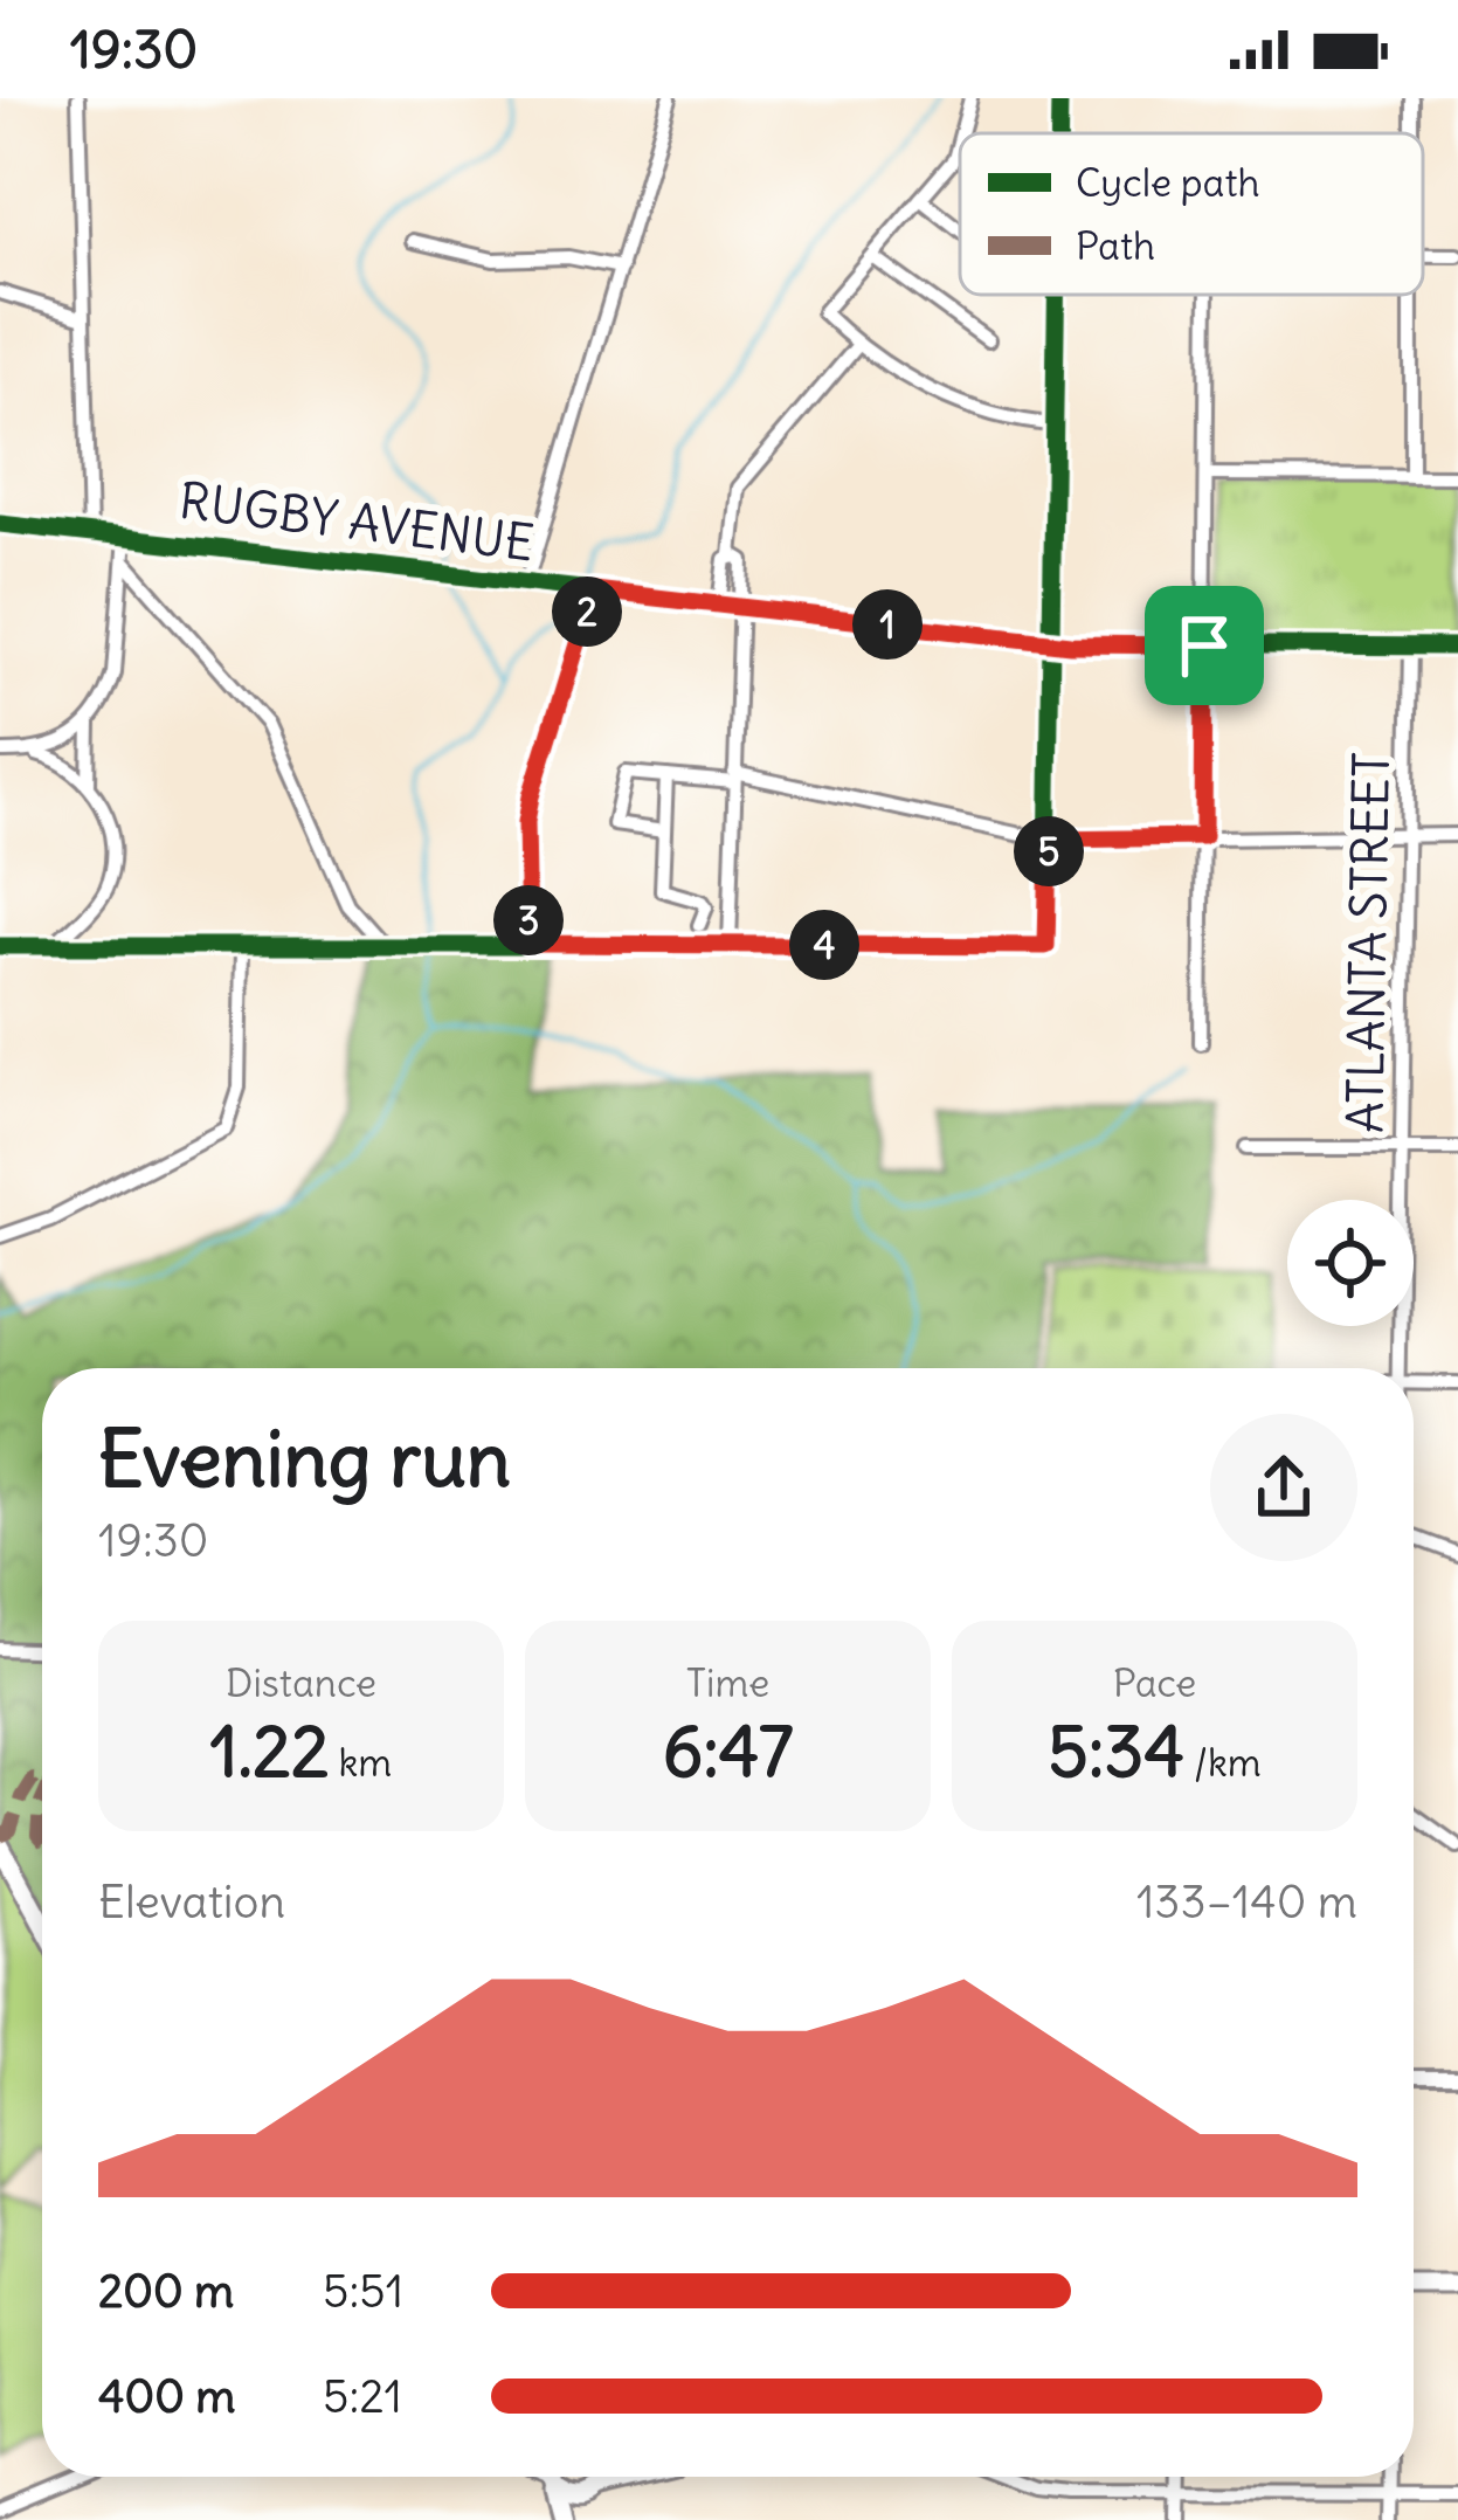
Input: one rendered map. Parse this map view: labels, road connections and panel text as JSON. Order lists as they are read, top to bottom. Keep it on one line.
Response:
{"streets":{"street":["RUGBY AVENUE","ATLANTA STREET"]},"crossings":[["RUGBY AVENUE","ATLANTA STREET"]],"legend":["Cycle path","Path"],"page":{"status":"19:30","pins":["2","1","5","3","4"],"heading":["Evening run","19:30"],"stats":[["Distance","1.22 km"],["Time","6:47"],["Pace","5:34 /km"]],"chart":["Elevation","133–140 m"],"list":[{"name":"200 m","note":"5:51"},{"name":"400 m","note":"5:21"}]}}
